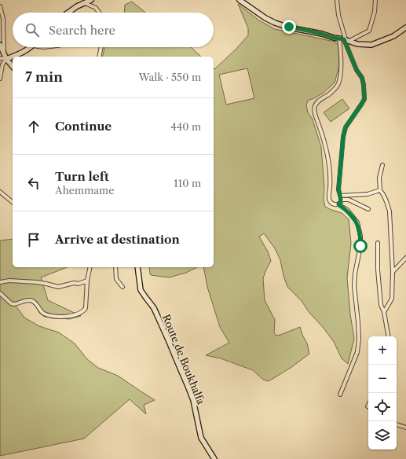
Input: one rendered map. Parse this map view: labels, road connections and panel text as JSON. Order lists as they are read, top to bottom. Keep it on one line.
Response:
{"streets":{"street":["Route de Boukhalfa"]},"page":{"search":"Search here","heading":["7 min","Walk · 550 m"],"list":[["Continue","440 m"],["Turn left","Ahemmame","110 m"],"Arrive at destination"],"map_buttons":["+","−"]}}
